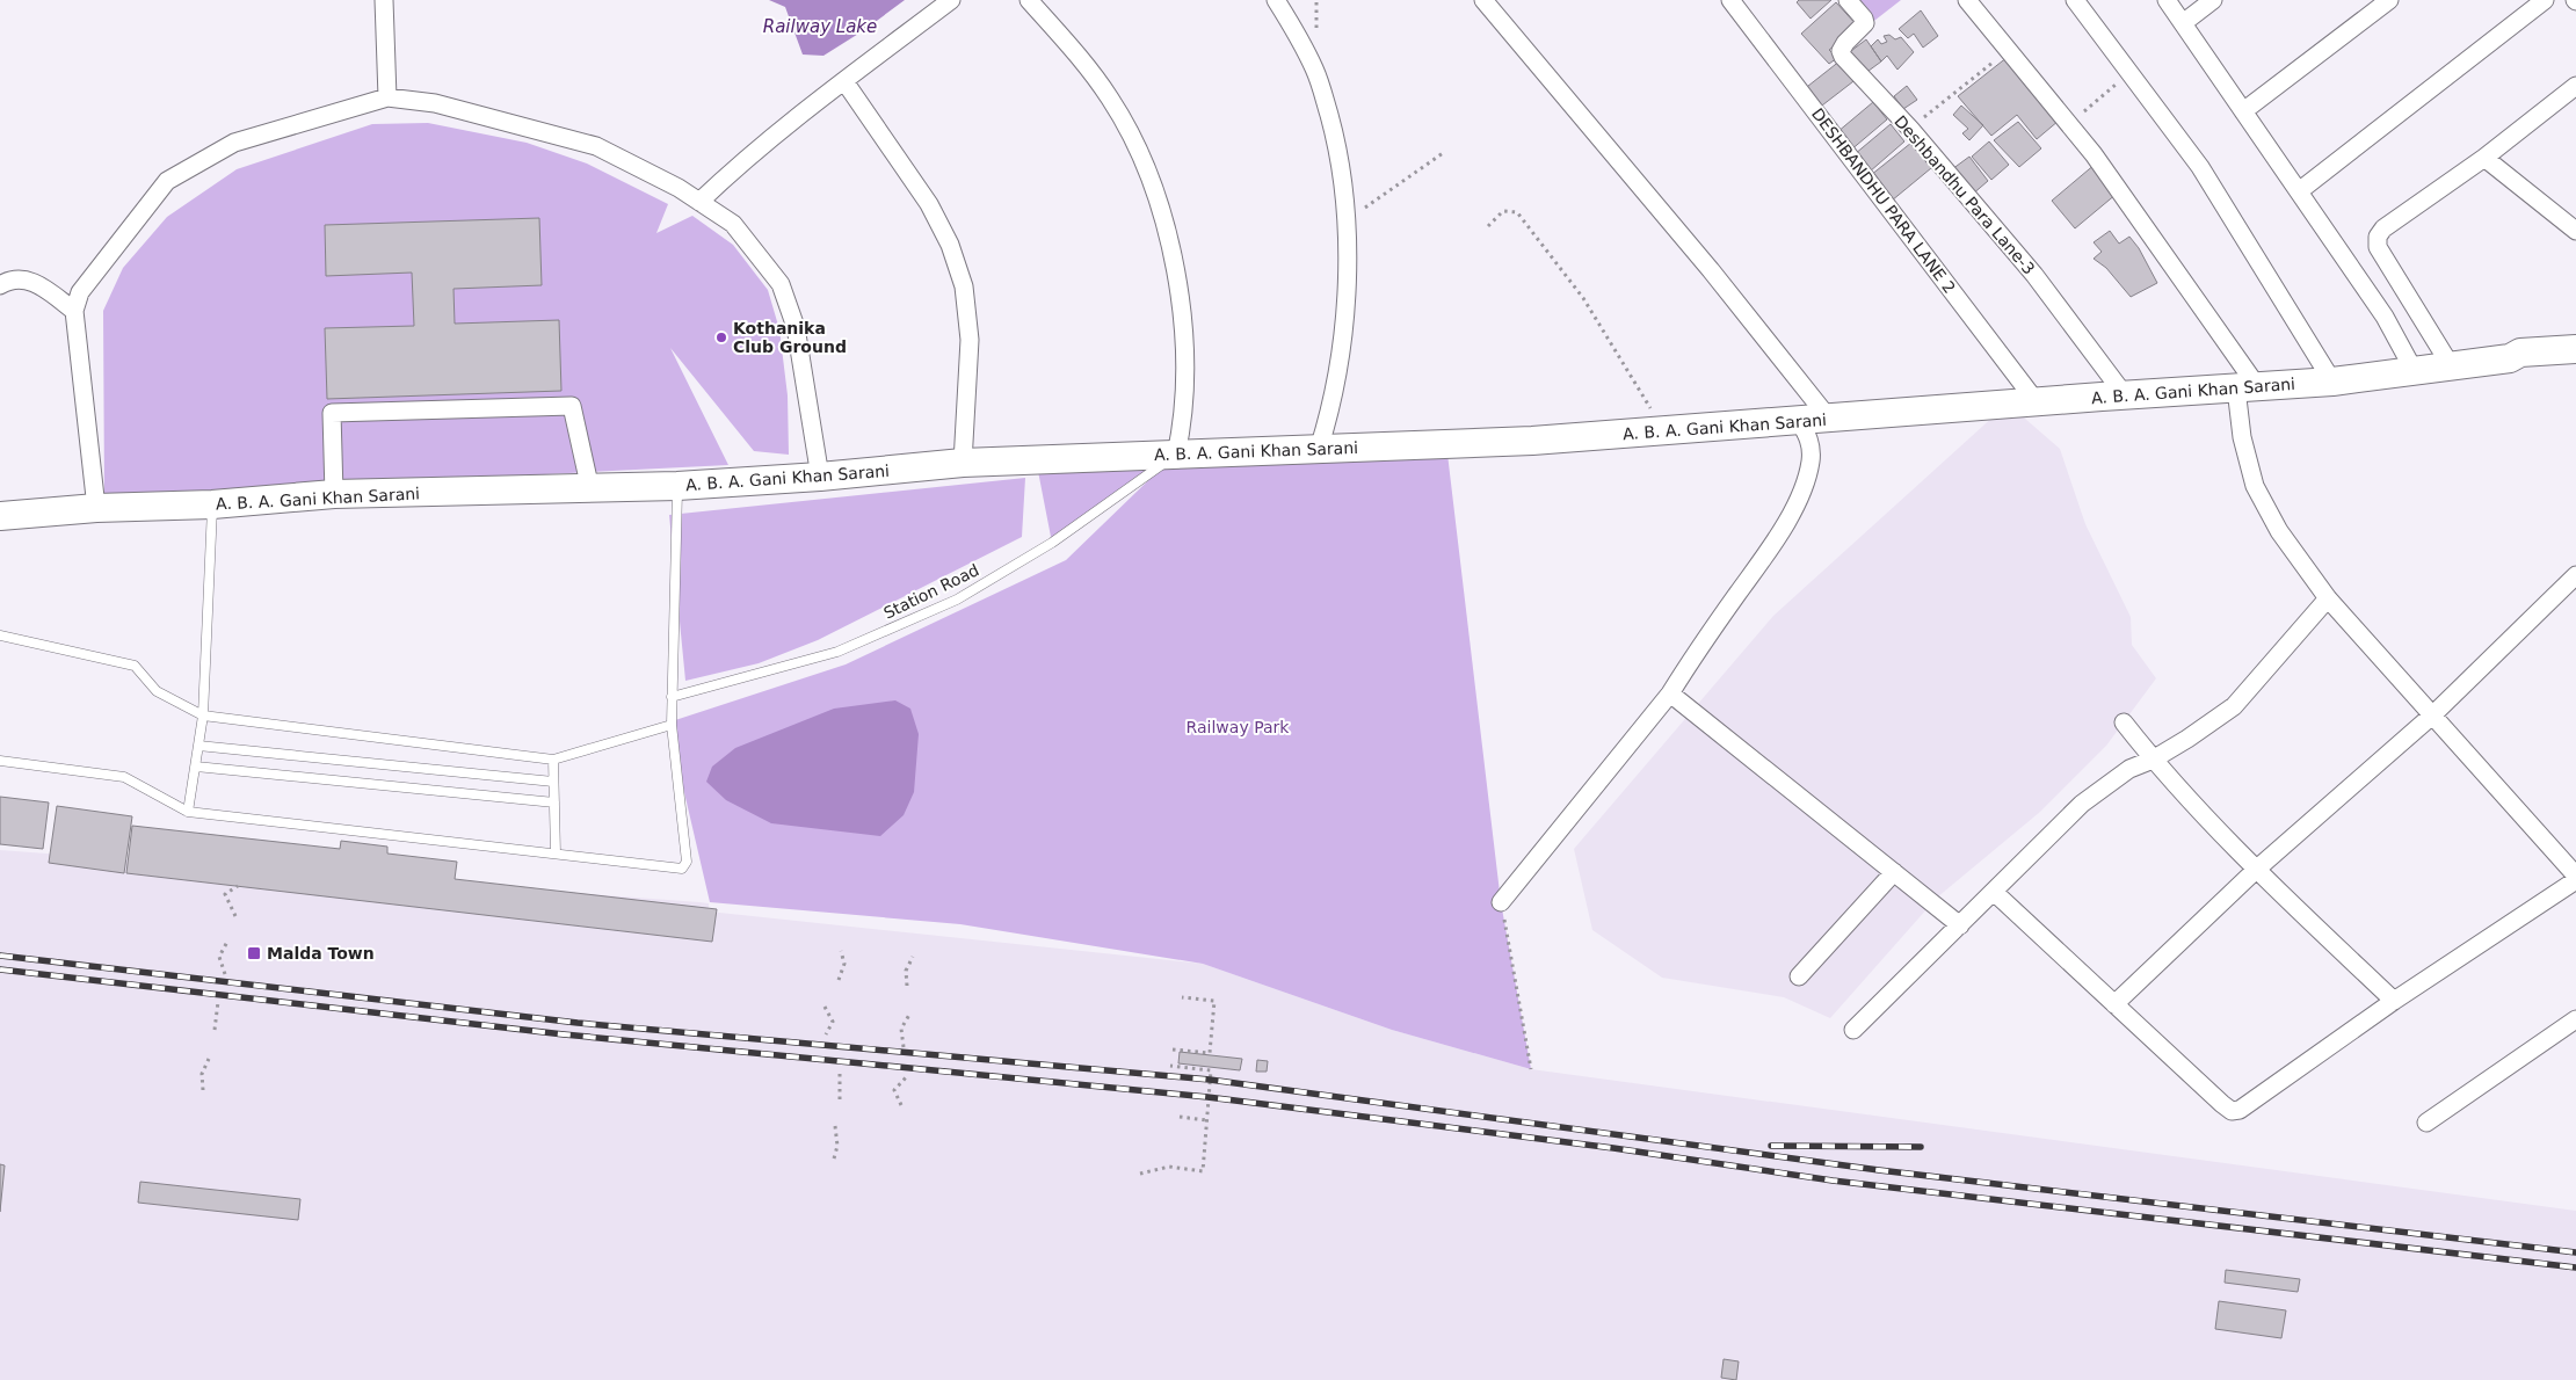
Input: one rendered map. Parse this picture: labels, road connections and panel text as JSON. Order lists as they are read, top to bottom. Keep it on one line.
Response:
{"streets":{"main road":["A. B. A. Gani Khan Sarani"],"street":["Deshbandhu Para Lane-3","DESHBANDHU PARA LANE 2"],"lane":["Station Road"]},"crossings":[["Deshbandhu Para Lane-3","A. B. A. Gani Khan Sarani"],["DESHBANDHU PARA LANE 2","A. B. A. Gani Khan Sarani"],["A. B. A. Gani Khan Sarani","Station Road"]],"water":["Railway Lake"],"parks":["Railway Park"],"places":{"other":["Kothanika Club Ground"],"transit":["Malda Town"]}}
